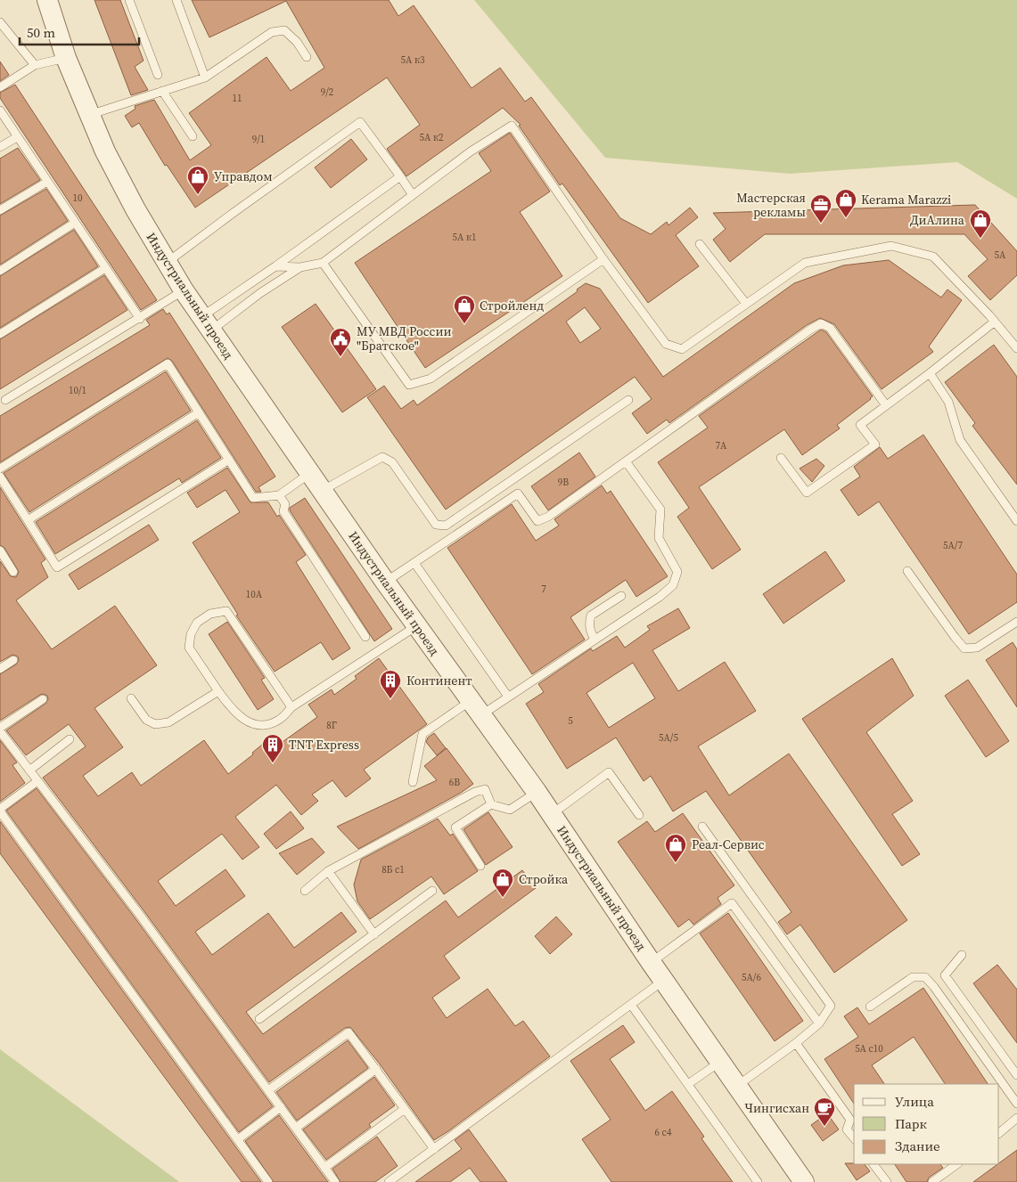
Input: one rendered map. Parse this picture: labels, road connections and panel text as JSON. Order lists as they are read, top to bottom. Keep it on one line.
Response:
{"streets":{"street":["Индустриальный проезд"]},"places":{"shop":["Управдом","Kerama Marazzi","ДиАлина","Стройленд","Реал-Сервис","Стройка"],"office":["Мастерская рекламы"],"public building":["МУ МВД России \"Братское\""],"building":["Континент","TNT Express"],"cafe":["Чингисхан"]},"house_numbers":["5А к3","9/2","11","5А к2","9/1","10","5А к1","5А","10/1","7А","9В","5А/7","7","10А","5","8Г","5А/5","6В","8Б с1","5А/6","5А с10","6 с4"],"legend":["Улица","Парк","Здание"],"scale_bar":"50 m"}
